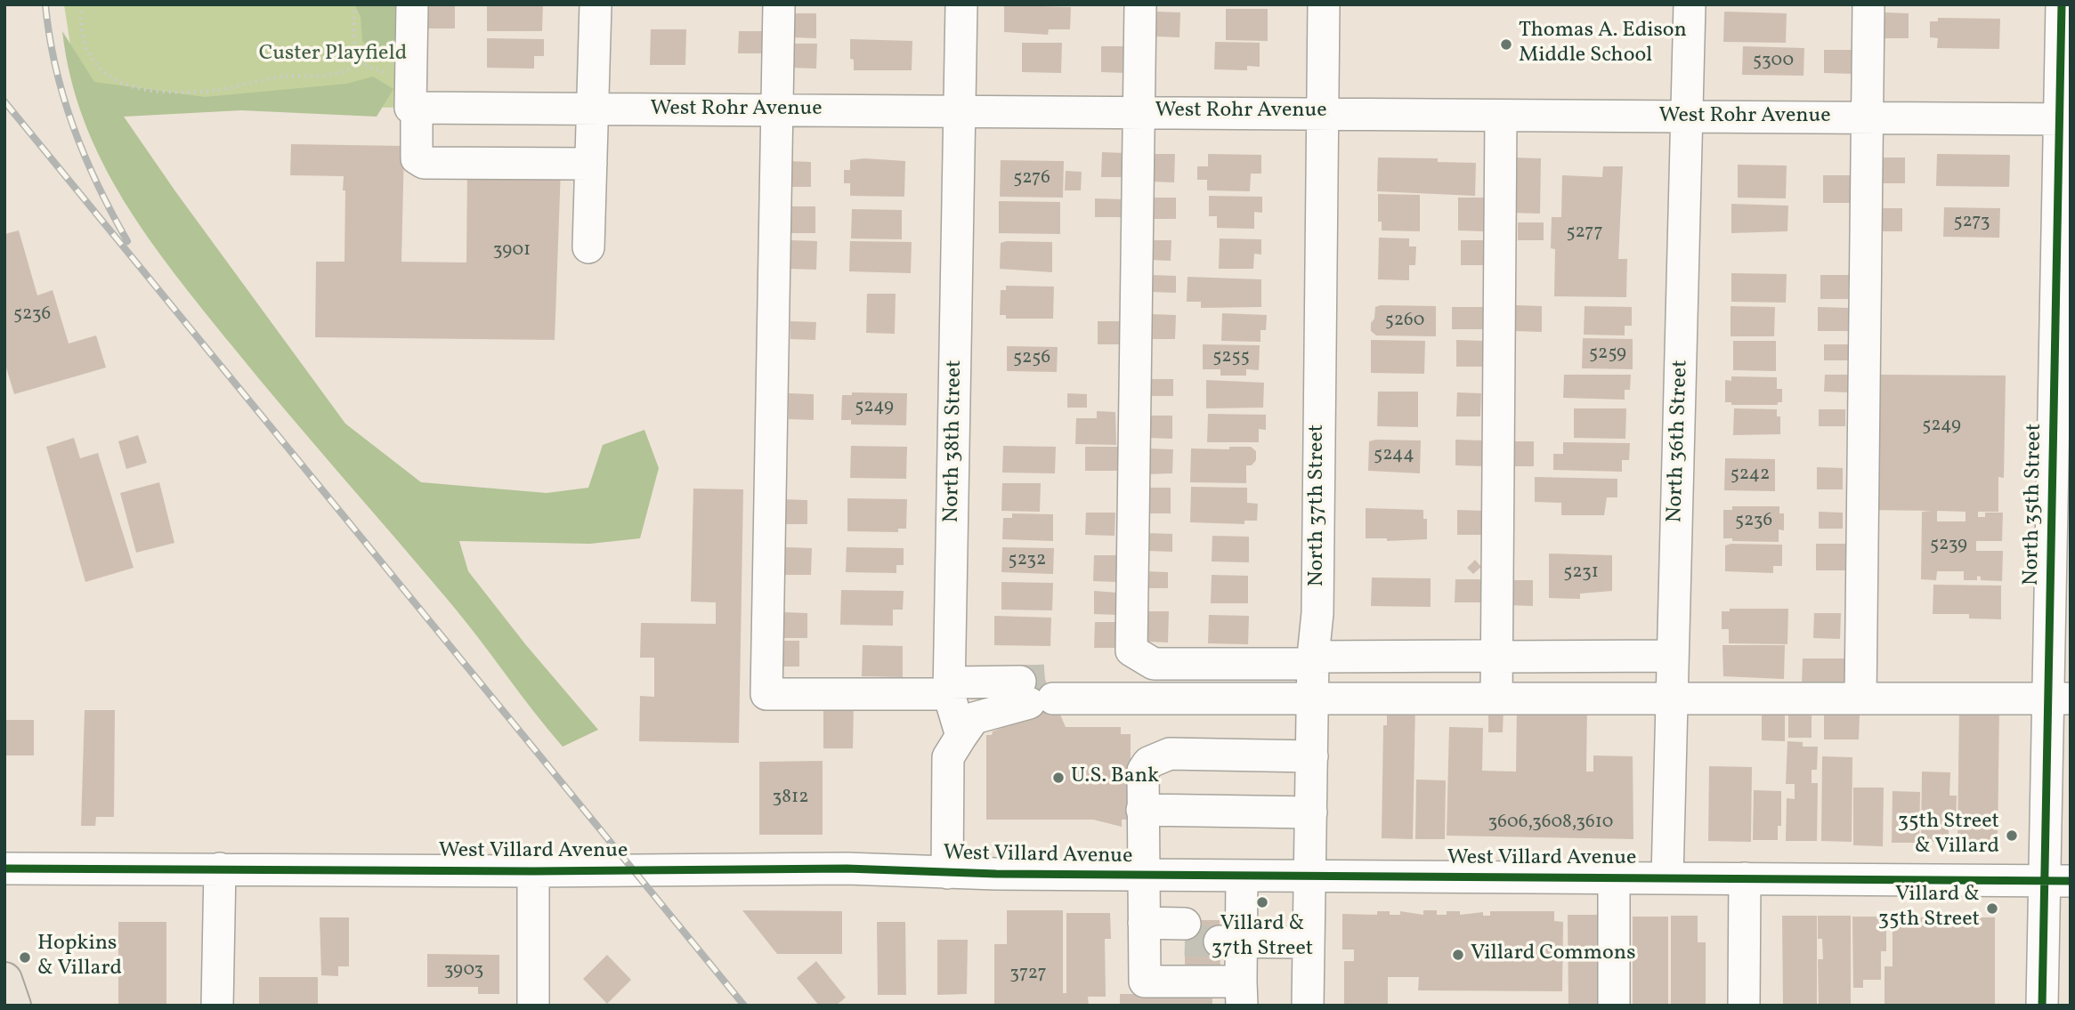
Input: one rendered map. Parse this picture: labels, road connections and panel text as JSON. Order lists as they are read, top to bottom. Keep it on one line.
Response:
{"streets":{"street":["West Rohr Avenue","North 38th Street","North 36th Street","North 35th Street","North 37th Street","West Villard Avenue"]},"crossings":[["West Rohr Avenue","North 38th Street"],["West Rohr Avenue","North 36th Street"],["West Rohr Avenue","North 35th Street"],["West Rohr Avenue","North 37th Street"],["North 36th Street","West Villard Avenue"],["North 35th Street","West Villard Avenue"],["North 37th Street","West Villard Avenue"]],"parks":["Custer Playfield"],"places":["Thomas A. Edison Middle School","U.S. Bank","35th Street & Villard","Villard & 37th Street","Villard & 35th Street","Villard Commons","Hopkins & Villard"],"house_numbers":["5300","5276","5273","5277","3901","5236","5260","5259","5255","5256","5249","5249","5244","5242","5236","5239","5232","5231","3812","3606,3608,3610","3903","3727"]}
